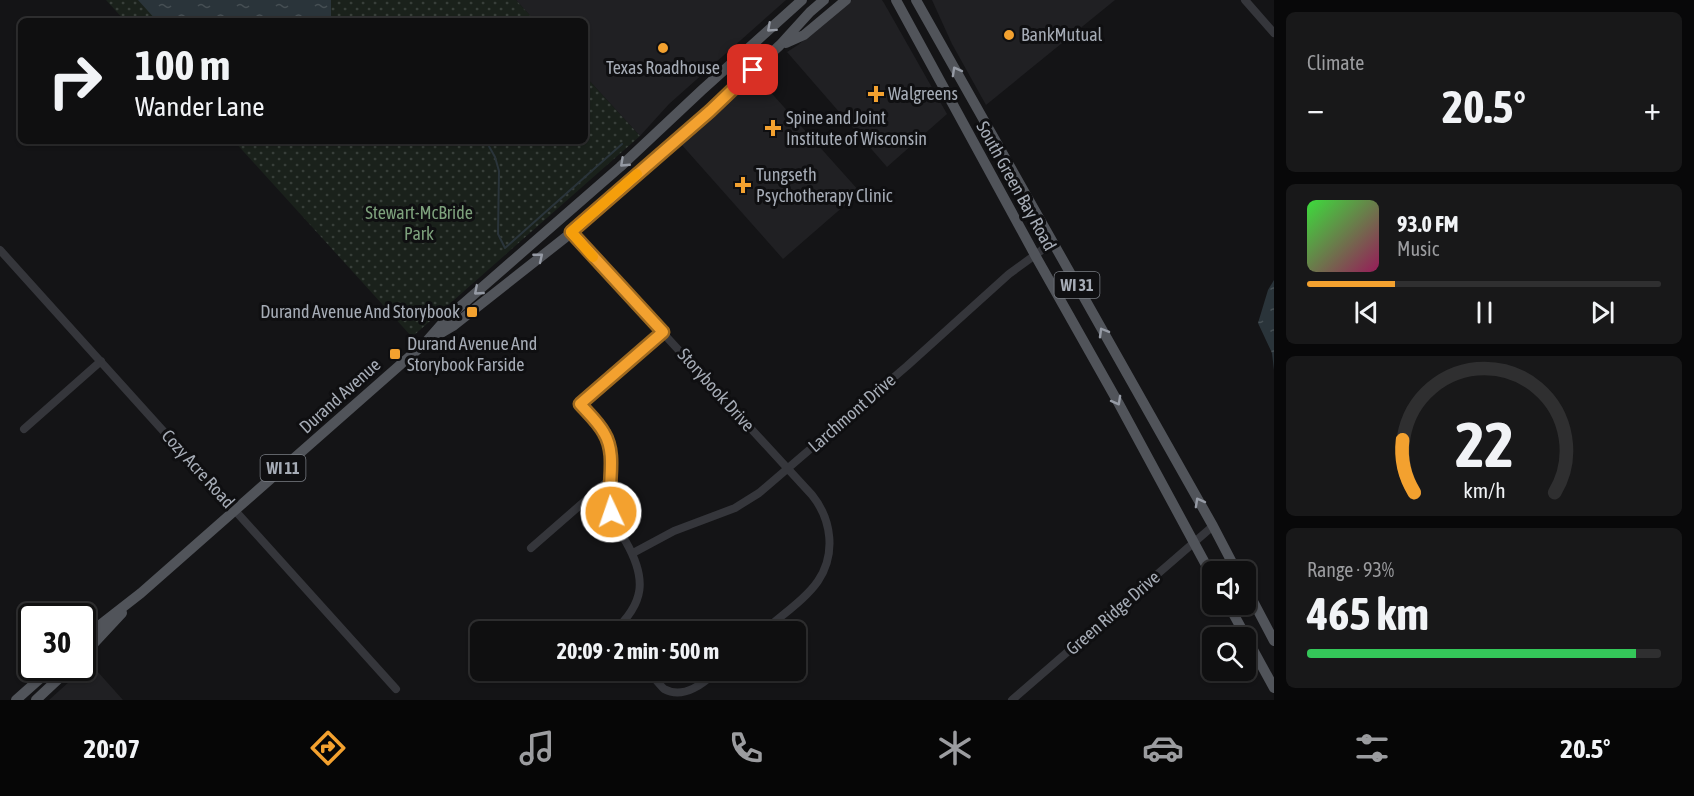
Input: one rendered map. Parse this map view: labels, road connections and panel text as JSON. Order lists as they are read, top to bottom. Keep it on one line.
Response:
{"streets":{"main road":["South Green Bay Road","WI 31","Durand Avenue","WI 11"],"street":["Storybook Drive","Larchmont Drive","Cozy Acre Road","Green Ridge Drive"]},"crossings":[["South Green Bay Road","Larchmont Drive"],["South Green Bay Road","Green Ridge Drive"],["Storybook Drive","Durand Avenue"],["Storybook Drive","Larchmont Drive"],["Durand Avenue","Cozy Acre Road"]],"parks":["Stewart-McBride Park"],"places":{"other":["BankMutual","Texas Roadhouse"],"health":["Walgreens","Spine and Joint Institute of Wisconsin","Tungseth Psychotherapy Clinic"],"transit":["Durand Avenue And Storybook","Durand Avenue And Storybook Farside"]},"page":{"tile":["Climate",["Range · 93%","465 km"]],"turn":["100 m","Wander Lane"],"heat":["−","20.5°","+"],"song":["93.0 FM","Music"],"limit":"30","trip":"20:09 · 2 min · 500 m","tabs":["20:07","20.5°"],"gauge":["22","km/h"]}}
